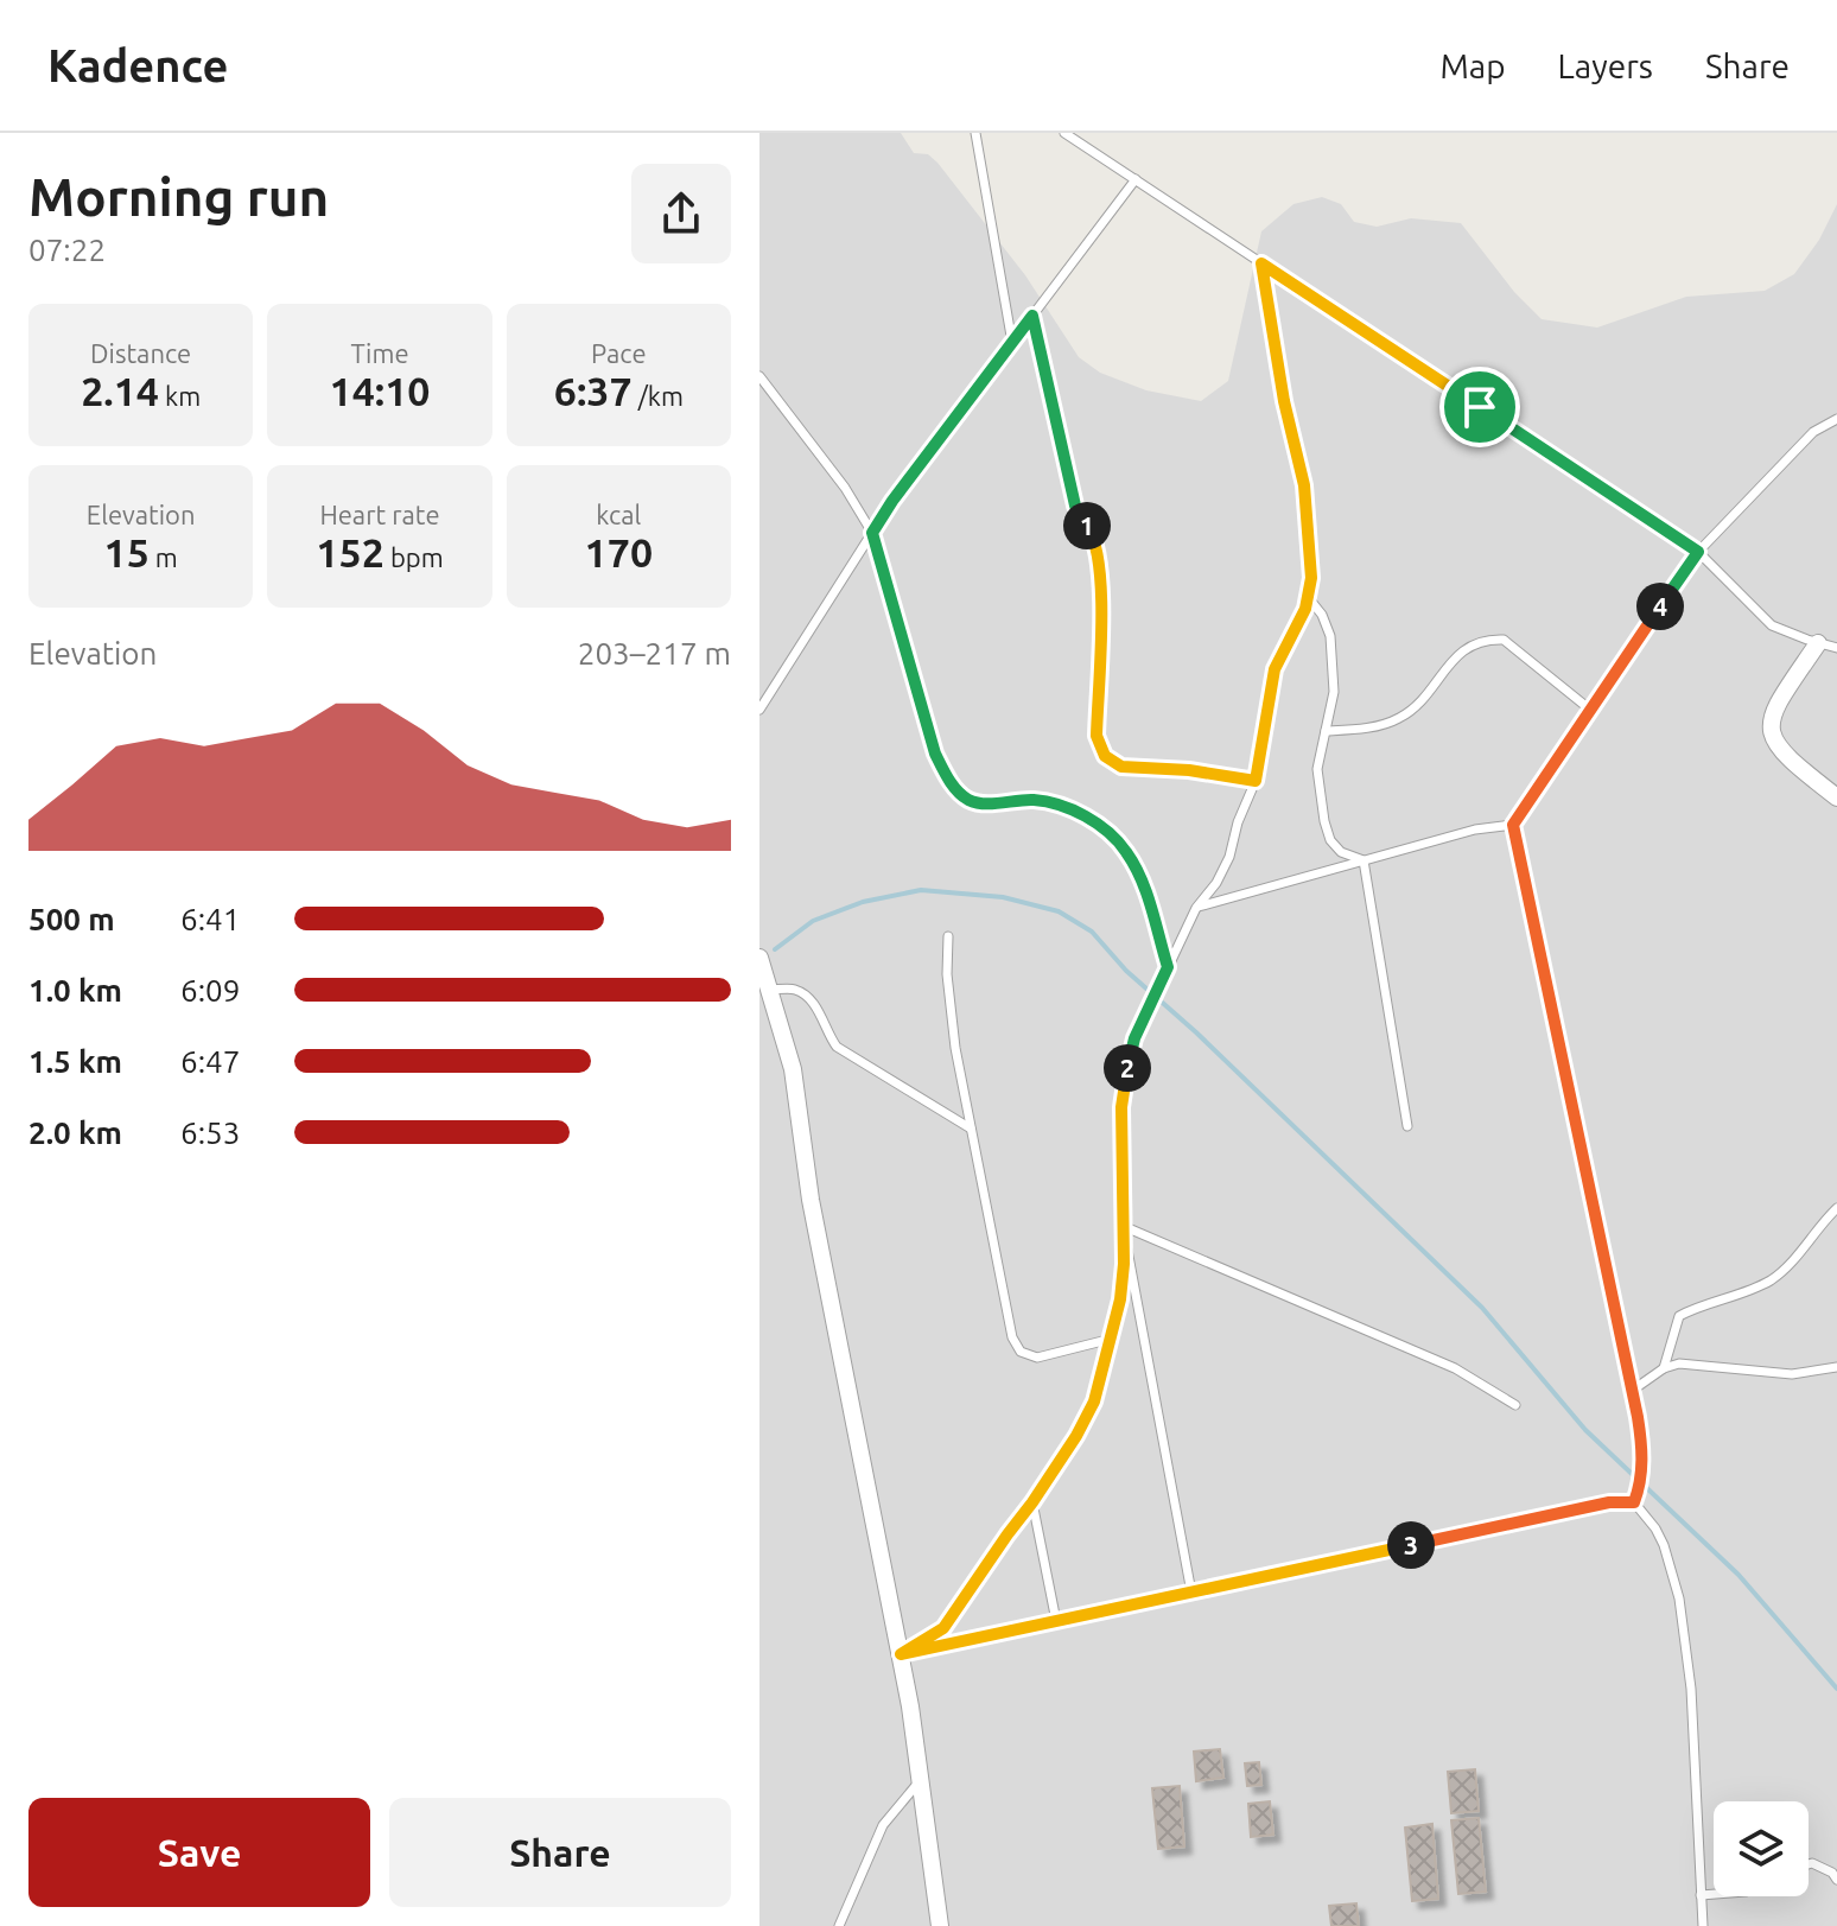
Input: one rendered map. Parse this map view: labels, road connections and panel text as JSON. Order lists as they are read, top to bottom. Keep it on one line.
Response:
{"page":{"header":"Kadence","nav":["Map","Layers","Share"],"heading":["Morning run","07:22"],"stats":[["Distance","2.14 km"],["Time","14:10"],["Pace","6:37 /km"],["Elevation","15 m"],["Heart rate","152 bpm"],["kcal","170"]],"pins":["1","4","2","3"],"chart":["Elevation","203–217 m"],"list":[{"name":"500 m","note":"6:41"},{"name":"1.0 km","note":"6:09"},{"name":"1.5 km","note":"6:47"},{"name":"2.0 km","note":"6:53"}],"buttons":["Save","Share"]}}
